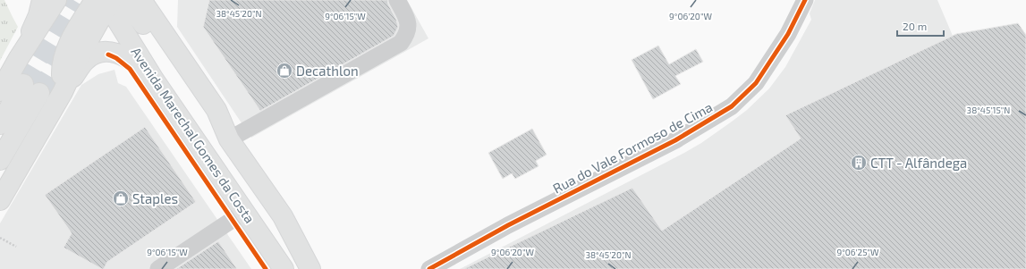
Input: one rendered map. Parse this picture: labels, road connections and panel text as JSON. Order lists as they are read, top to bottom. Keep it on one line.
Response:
{"streets":{"main road":["Avenida Marechal Gomes da Costa"],"street":["Rua do Vale Formoso de Cima"]},"places":{"shop":["Decathlon","Staples"],"building":["CTT - Alfândega"]},"scale_bar":"20 m","coordinates":["38°45'20\"N","9°06'15\"W","9°06'20\"W","38°45'15\"N","9°06'25\"W"]}
